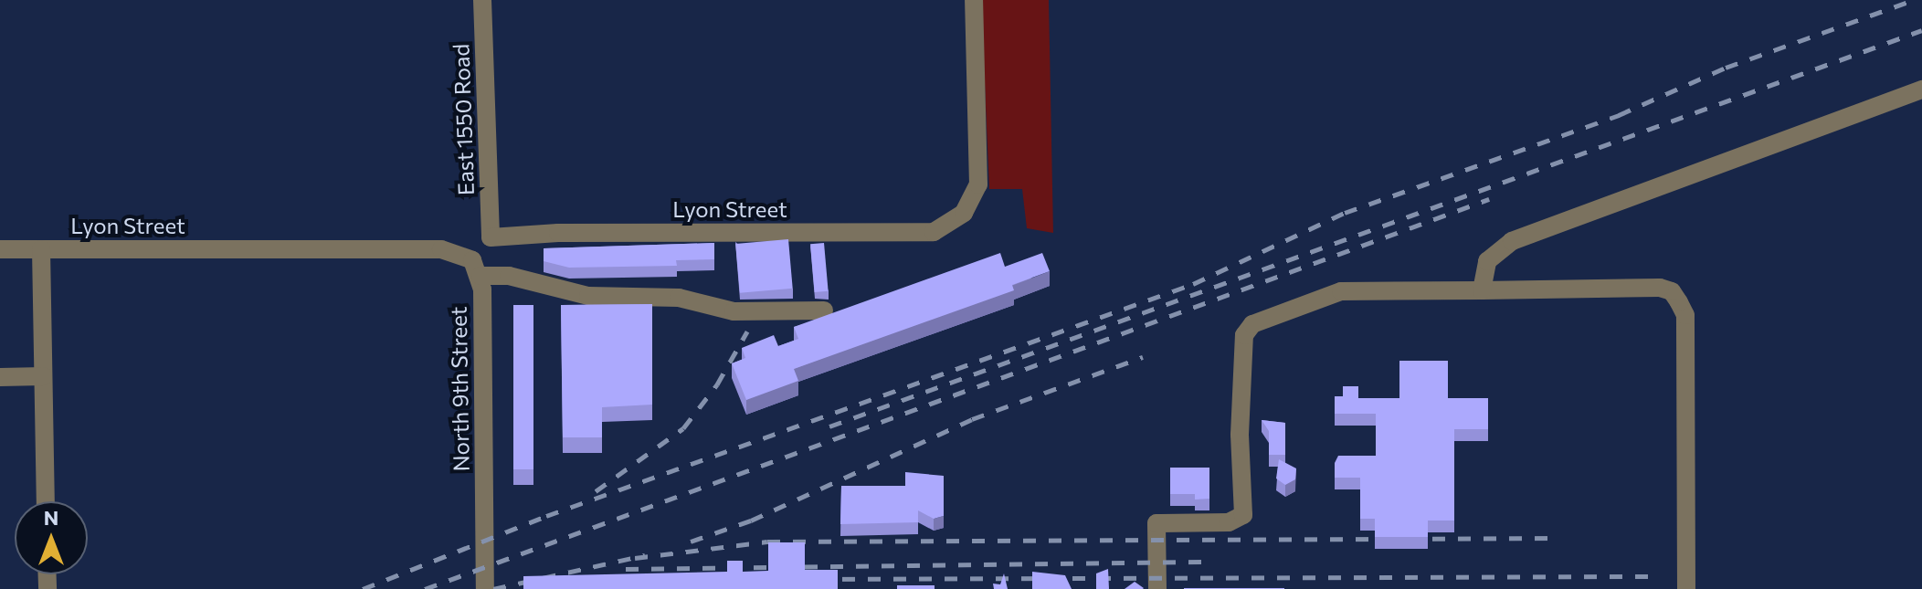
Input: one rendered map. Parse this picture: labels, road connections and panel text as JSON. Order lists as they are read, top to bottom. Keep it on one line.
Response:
{"streets":{"street":["East 1550 Road","Lyon Street","North 9th Street"]},"crossings":[["East 1550 Road","Lyon Street"],["Lyon Street","North 9th Street"]],"north":"top"}
